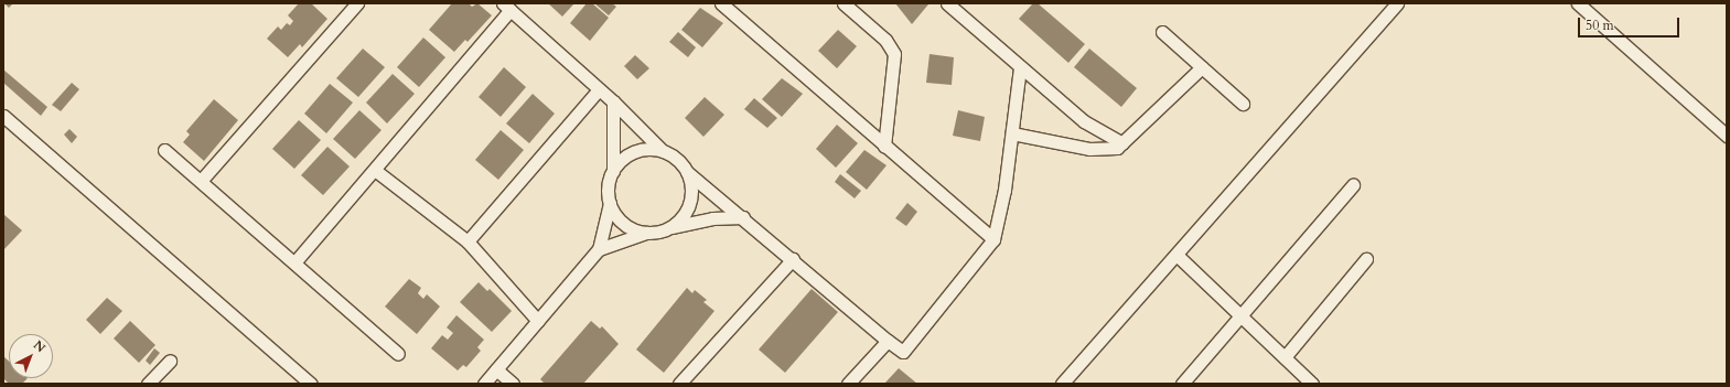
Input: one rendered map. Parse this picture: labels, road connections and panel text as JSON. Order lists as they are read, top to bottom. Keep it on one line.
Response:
{"scale_bar":"50 m","north":"top right"}
